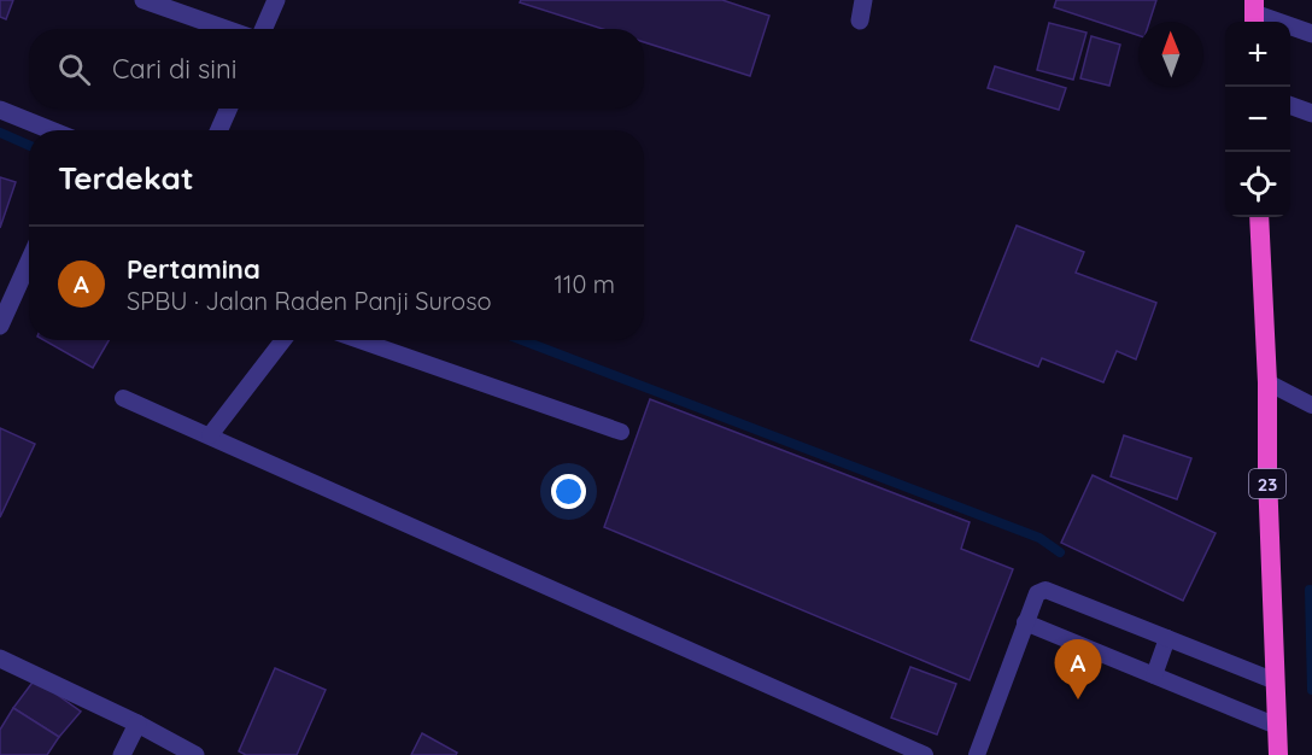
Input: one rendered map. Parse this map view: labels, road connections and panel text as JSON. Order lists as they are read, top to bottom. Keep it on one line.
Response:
{"streets":{"highway":["23"]},"north":"top","page":{"map_buttons":["+","−"],"search":"Cari di sini","heading":"Terdekat","list":[{"mark":"A","name":"Pertamina","note":"SPBU · Jalan Raden Panji Suroso","value":"110 m"}],"pins":"A"}}
